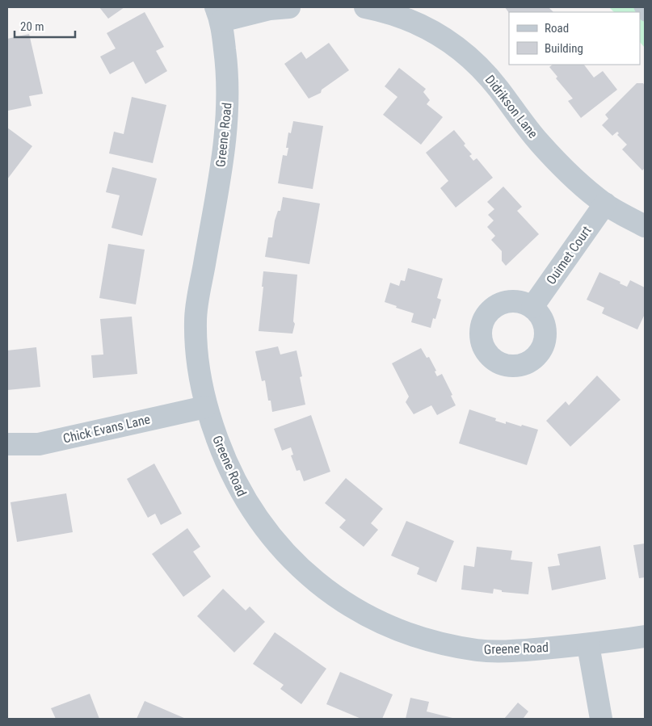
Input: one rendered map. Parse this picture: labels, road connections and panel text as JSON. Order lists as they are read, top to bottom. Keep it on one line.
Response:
{"streets":{"street":["Didrikson Lane","Greene Road","Ouimet Court","Chick Evans Lane"]},"crossings":[["Didrikson Lane","Ouimet Court"],["Greene Road","Chick Evans Lane"]],"legend":["Road","Building"],"scale_bar":"20 m"}
